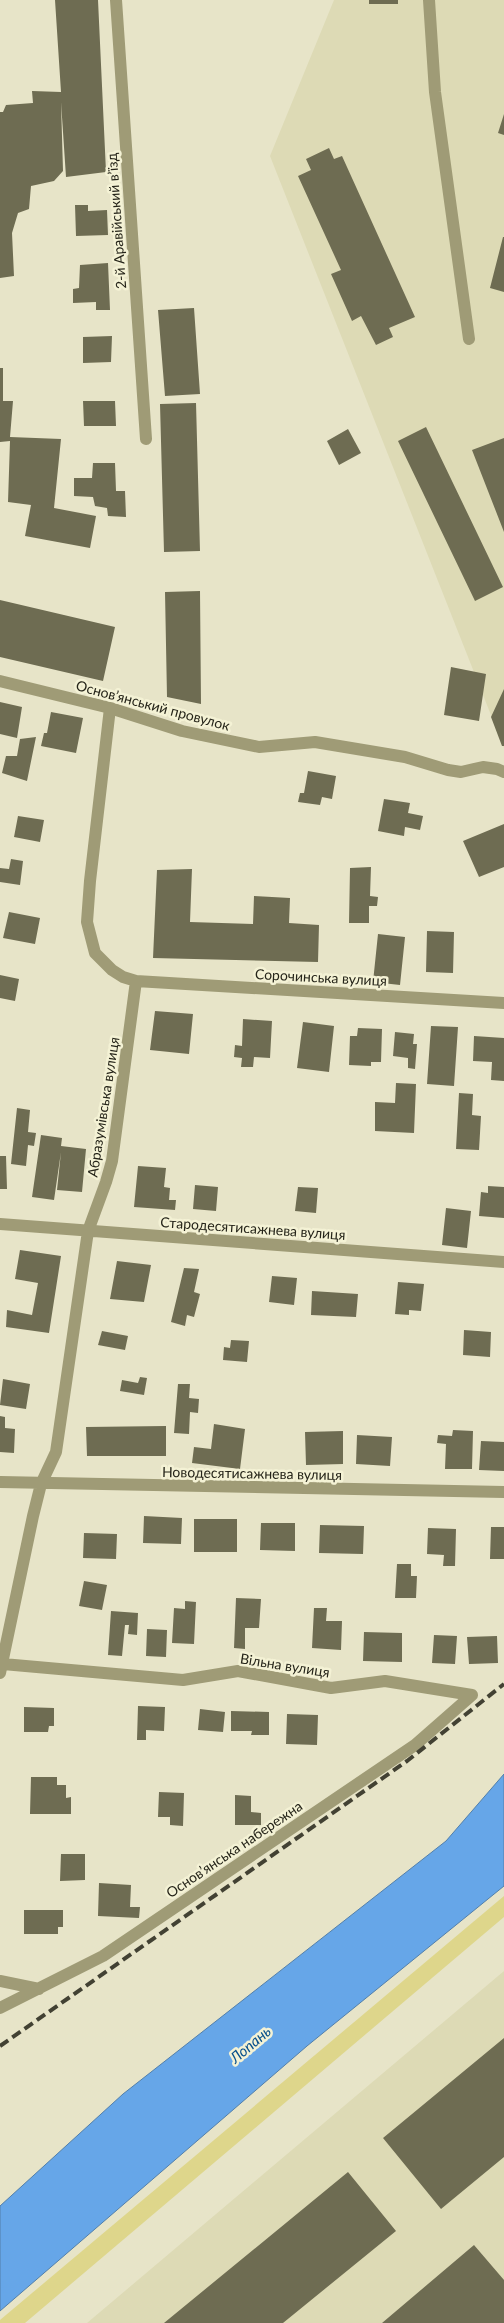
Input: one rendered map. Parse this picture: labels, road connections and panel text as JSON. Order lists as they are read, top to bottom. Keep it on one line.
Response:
{"streets":{"street":["2-й Аравійський в’їзд","Основ’янський провулок","Сорочинська вулиця","Абразумівська вулиця","Стародесятисажнева вулиця","Новодесятисажнева вулиця","Вільна вулиця","Основ’янська набережна"]},"crossings":[["Сорочинська вулиця","Абразумівська вулиця"],["Абразумівська вулиця","Стародесятисажнева вулиця"],["Абразумівська вулиця","Новодесятисажнева вулиця"],["Абразумівська вулиця","Вільна вулиця"],["Вільна вулиця","Основ’янська набережна"]],"water":["Лопань"]}
